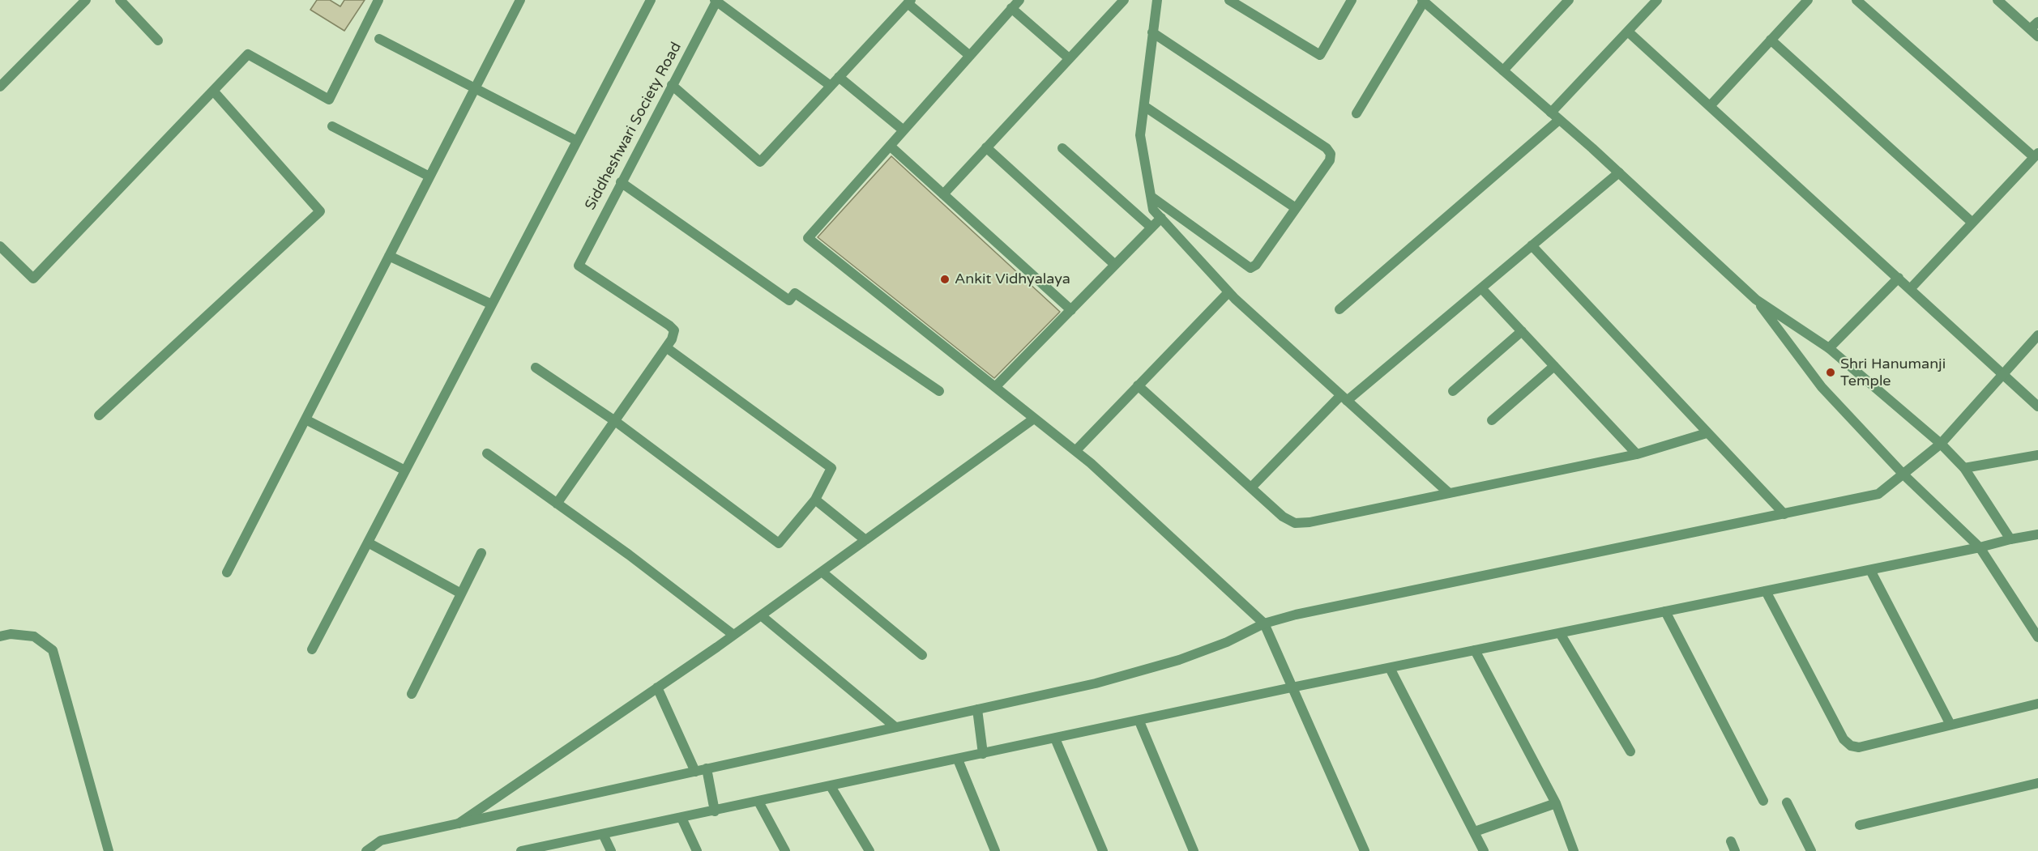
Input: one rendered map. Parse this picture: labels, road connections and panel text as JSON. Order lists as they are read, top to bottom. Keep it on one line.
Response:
{"streets":{"street":["Siddheshwari Society Road"]},"places":["Ankit Vidhyalaya","Shri Hanumanji Temple"]}
